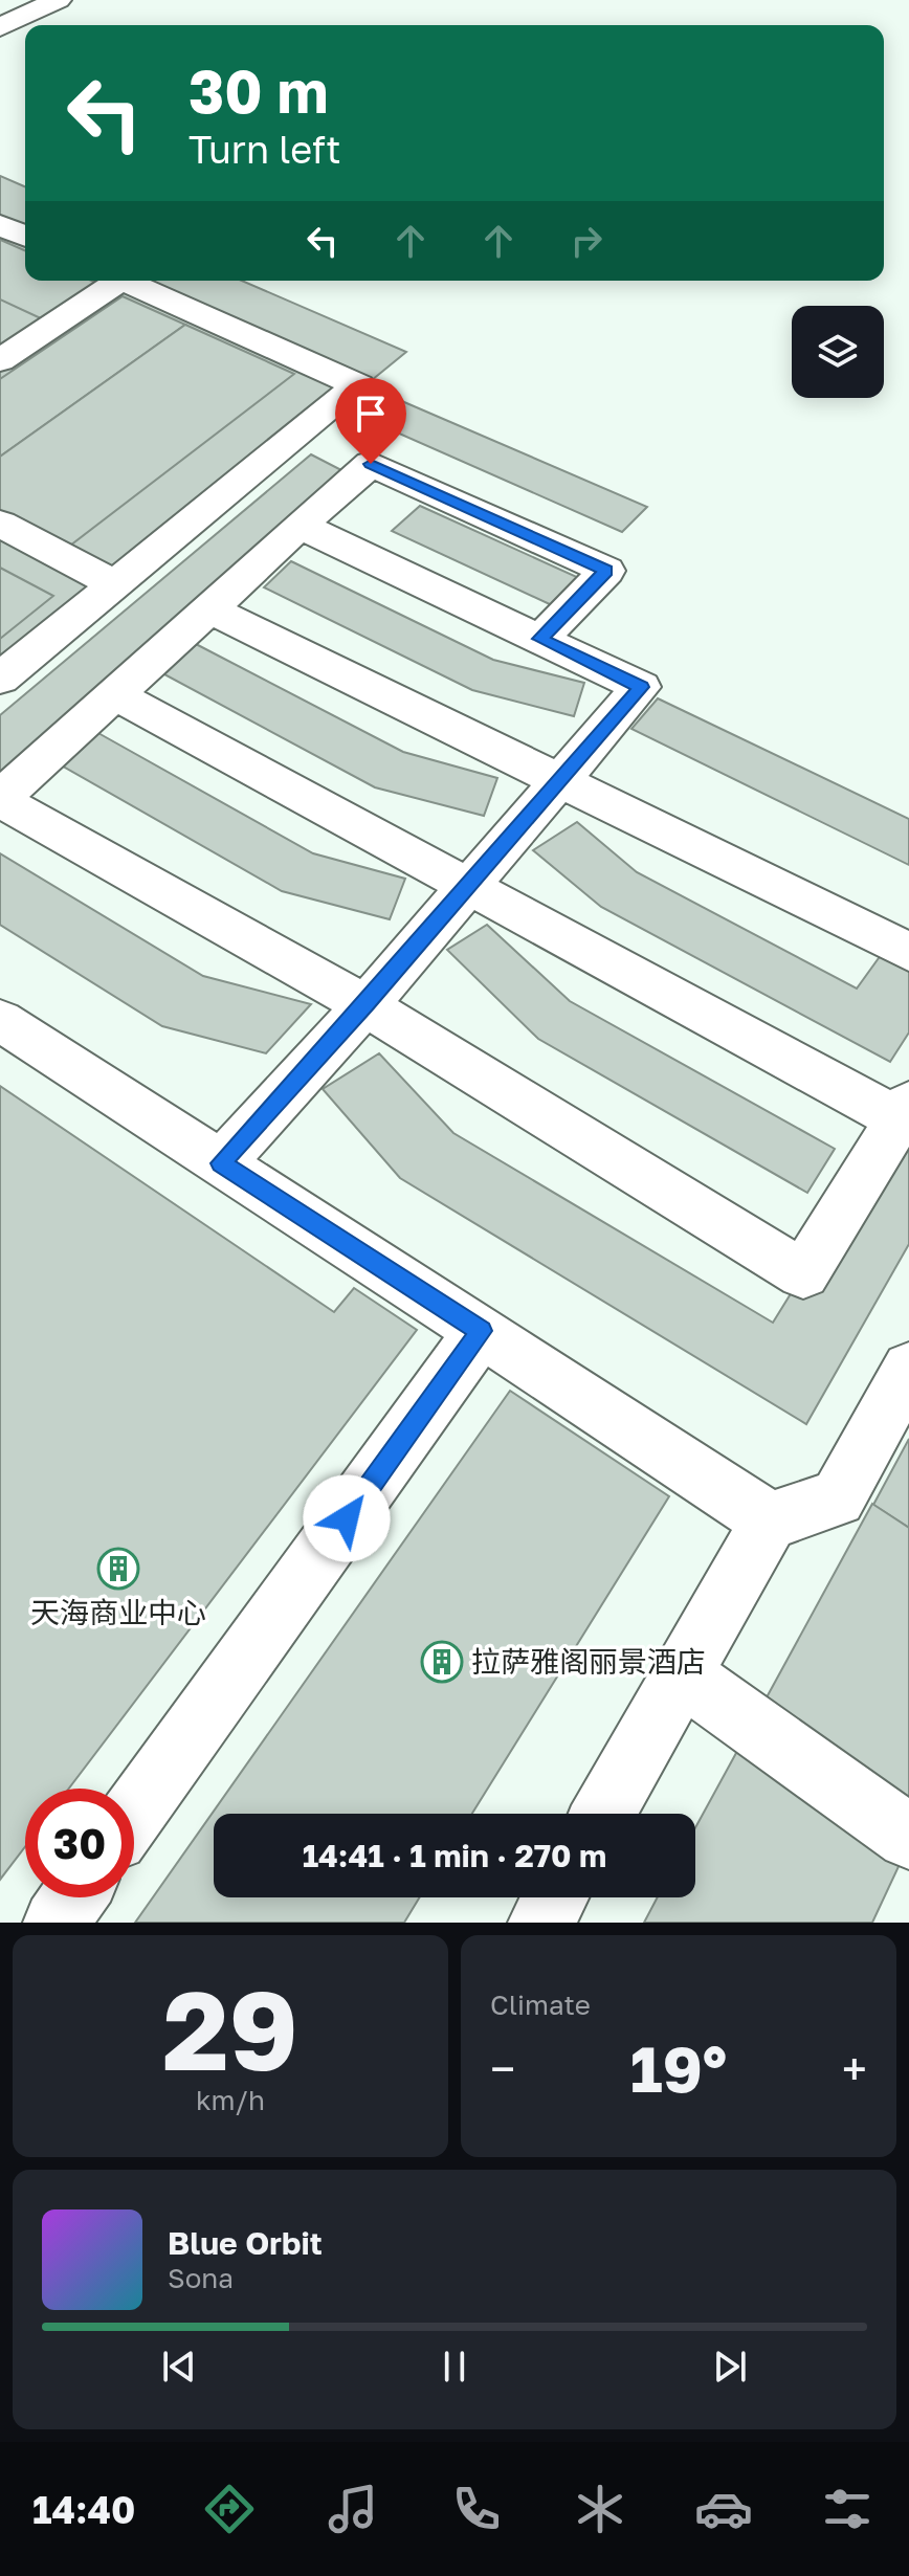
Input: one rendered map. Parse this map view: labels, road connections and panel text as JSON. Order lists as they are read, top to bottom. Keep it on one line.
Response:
{"places":{"building":["天海商业中心","拉萨雅阁丽景酒店"]},"page":{"turn":["30 m","Turn left"],"limit":"30","trip":"14:41 · 1 min · 270 m","tile":[["29","km/h"],"Climate"],"heat":["−","19°","+"],"song":["Blue Orbit","Sona"],"tabs":"14:40"}}
